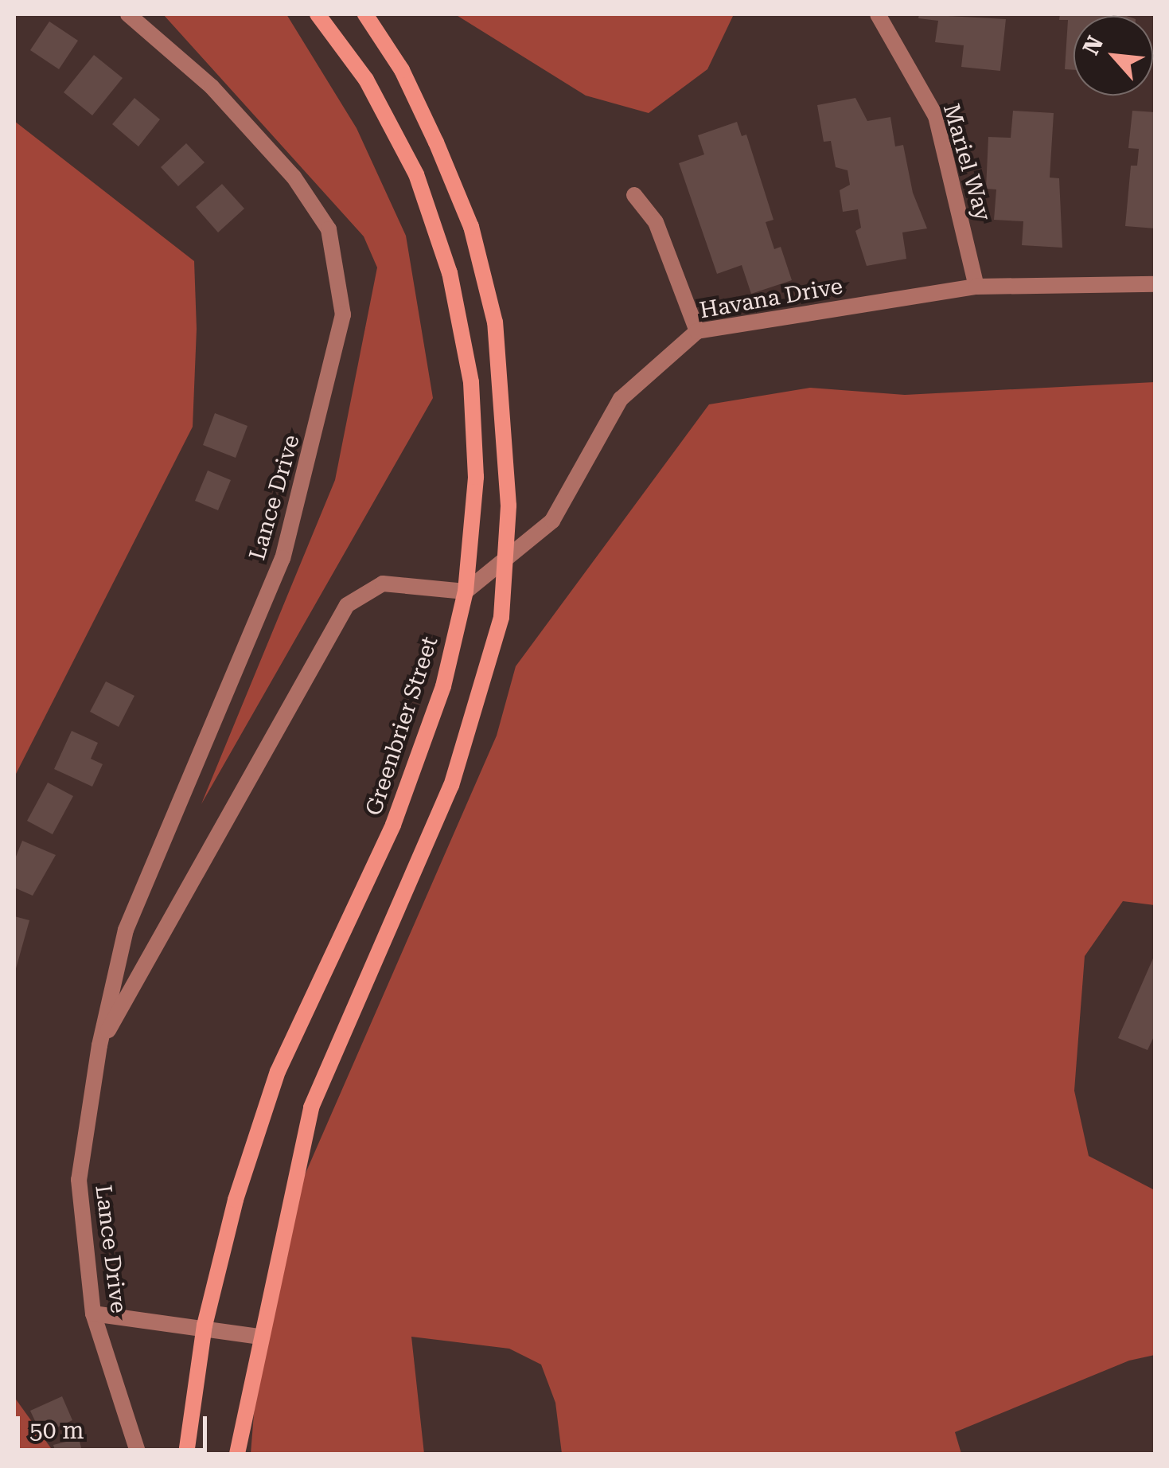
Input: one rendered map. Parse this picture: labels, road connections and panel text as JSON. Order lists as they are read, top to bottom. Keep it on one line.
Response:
{"streets":{"main road":["Greenbrier Street"],"street":["Mariel Way","Havana Drive","Lance Drive"]},"crossings":[["Mariel Way","Havana Drive"],["Havana Drive","Lance Drive"],["Havana Drive","Greenbrier Street"],["Lance Drive","Greenbrier Street"]],"scale_bar":"50 m","north":"top left"}
